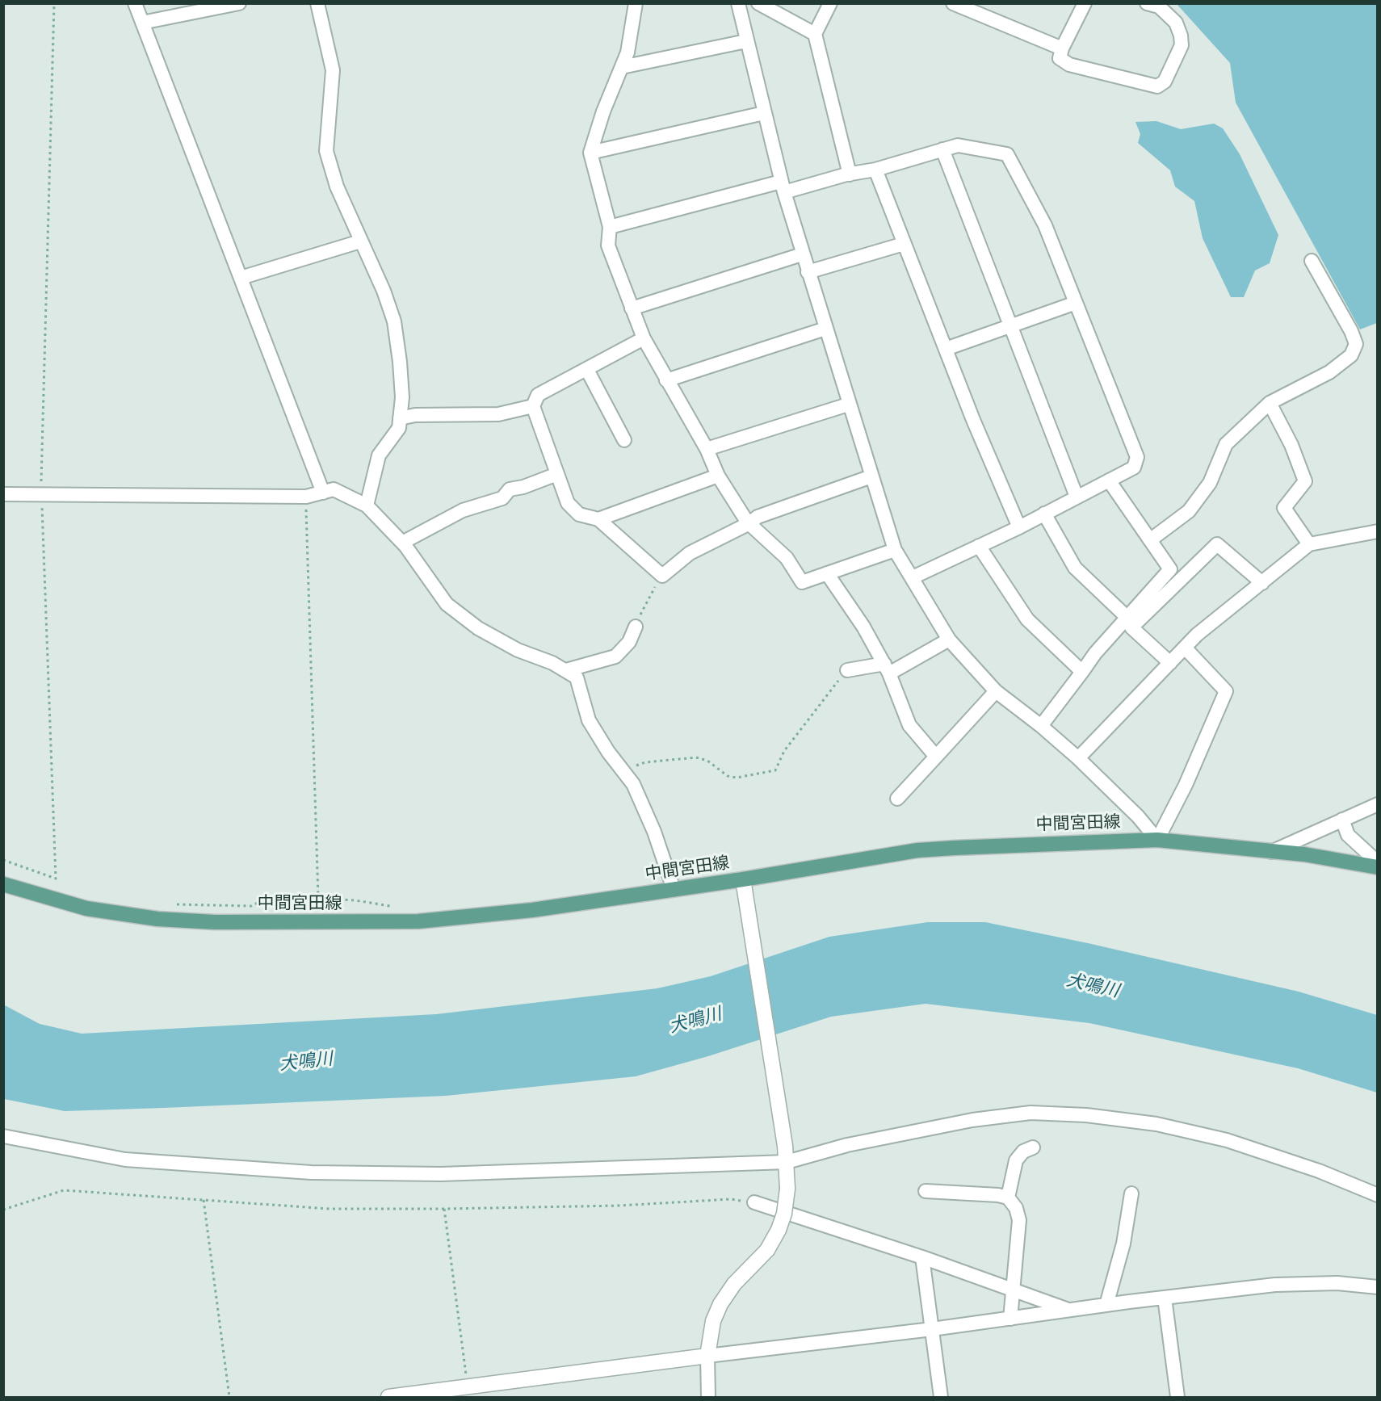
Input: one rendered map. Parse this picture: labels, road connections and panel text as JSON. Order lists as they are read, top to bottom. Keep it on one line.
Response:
{"streets":{"main road":["中間宮田線"]},"water":["犬鳴川"]}
